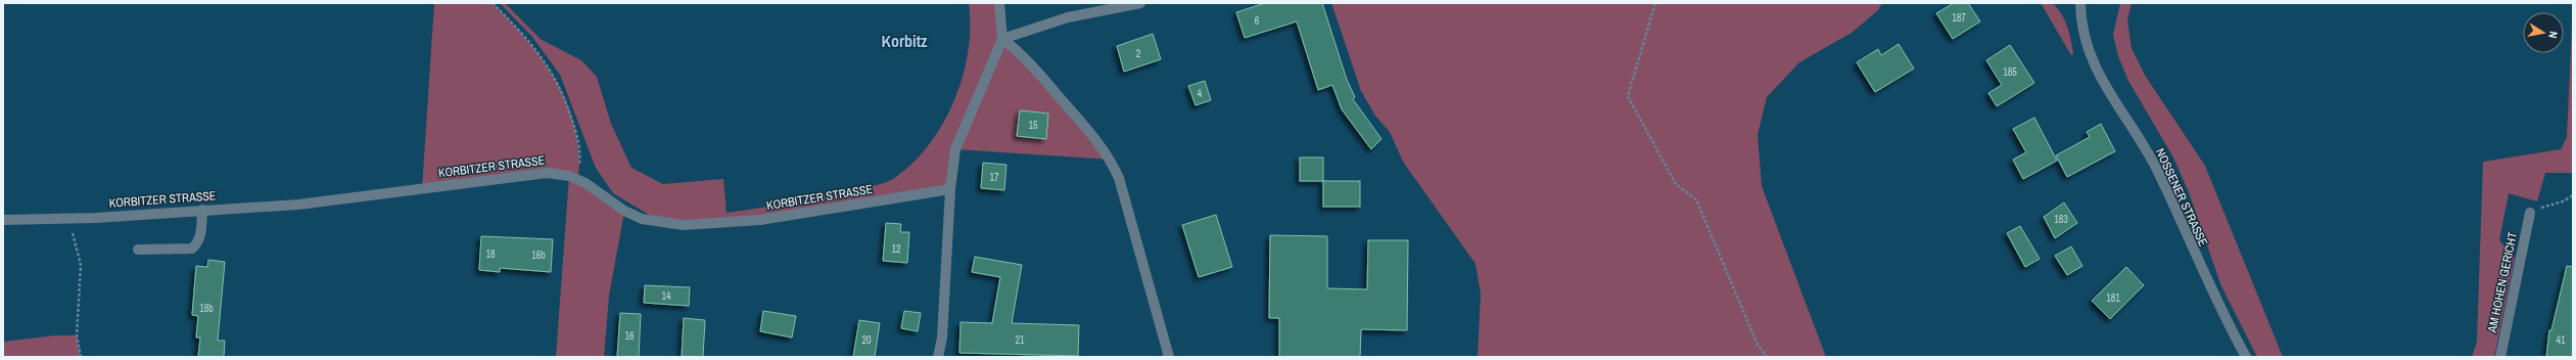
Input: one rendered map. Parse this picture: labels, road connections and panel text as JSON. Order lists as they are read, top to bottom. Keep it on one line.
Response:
{"streets":{"street":["KORBITZER STRASSE","NOSSENER STRASSE","AM HOHEN GERICHT"]},"districts":["Korbitz"],"house_numbers":["187","6","2","185","4","15","17","183","12","18","16b","14","181","18b","16","20","21","41"],"north":"right"}
